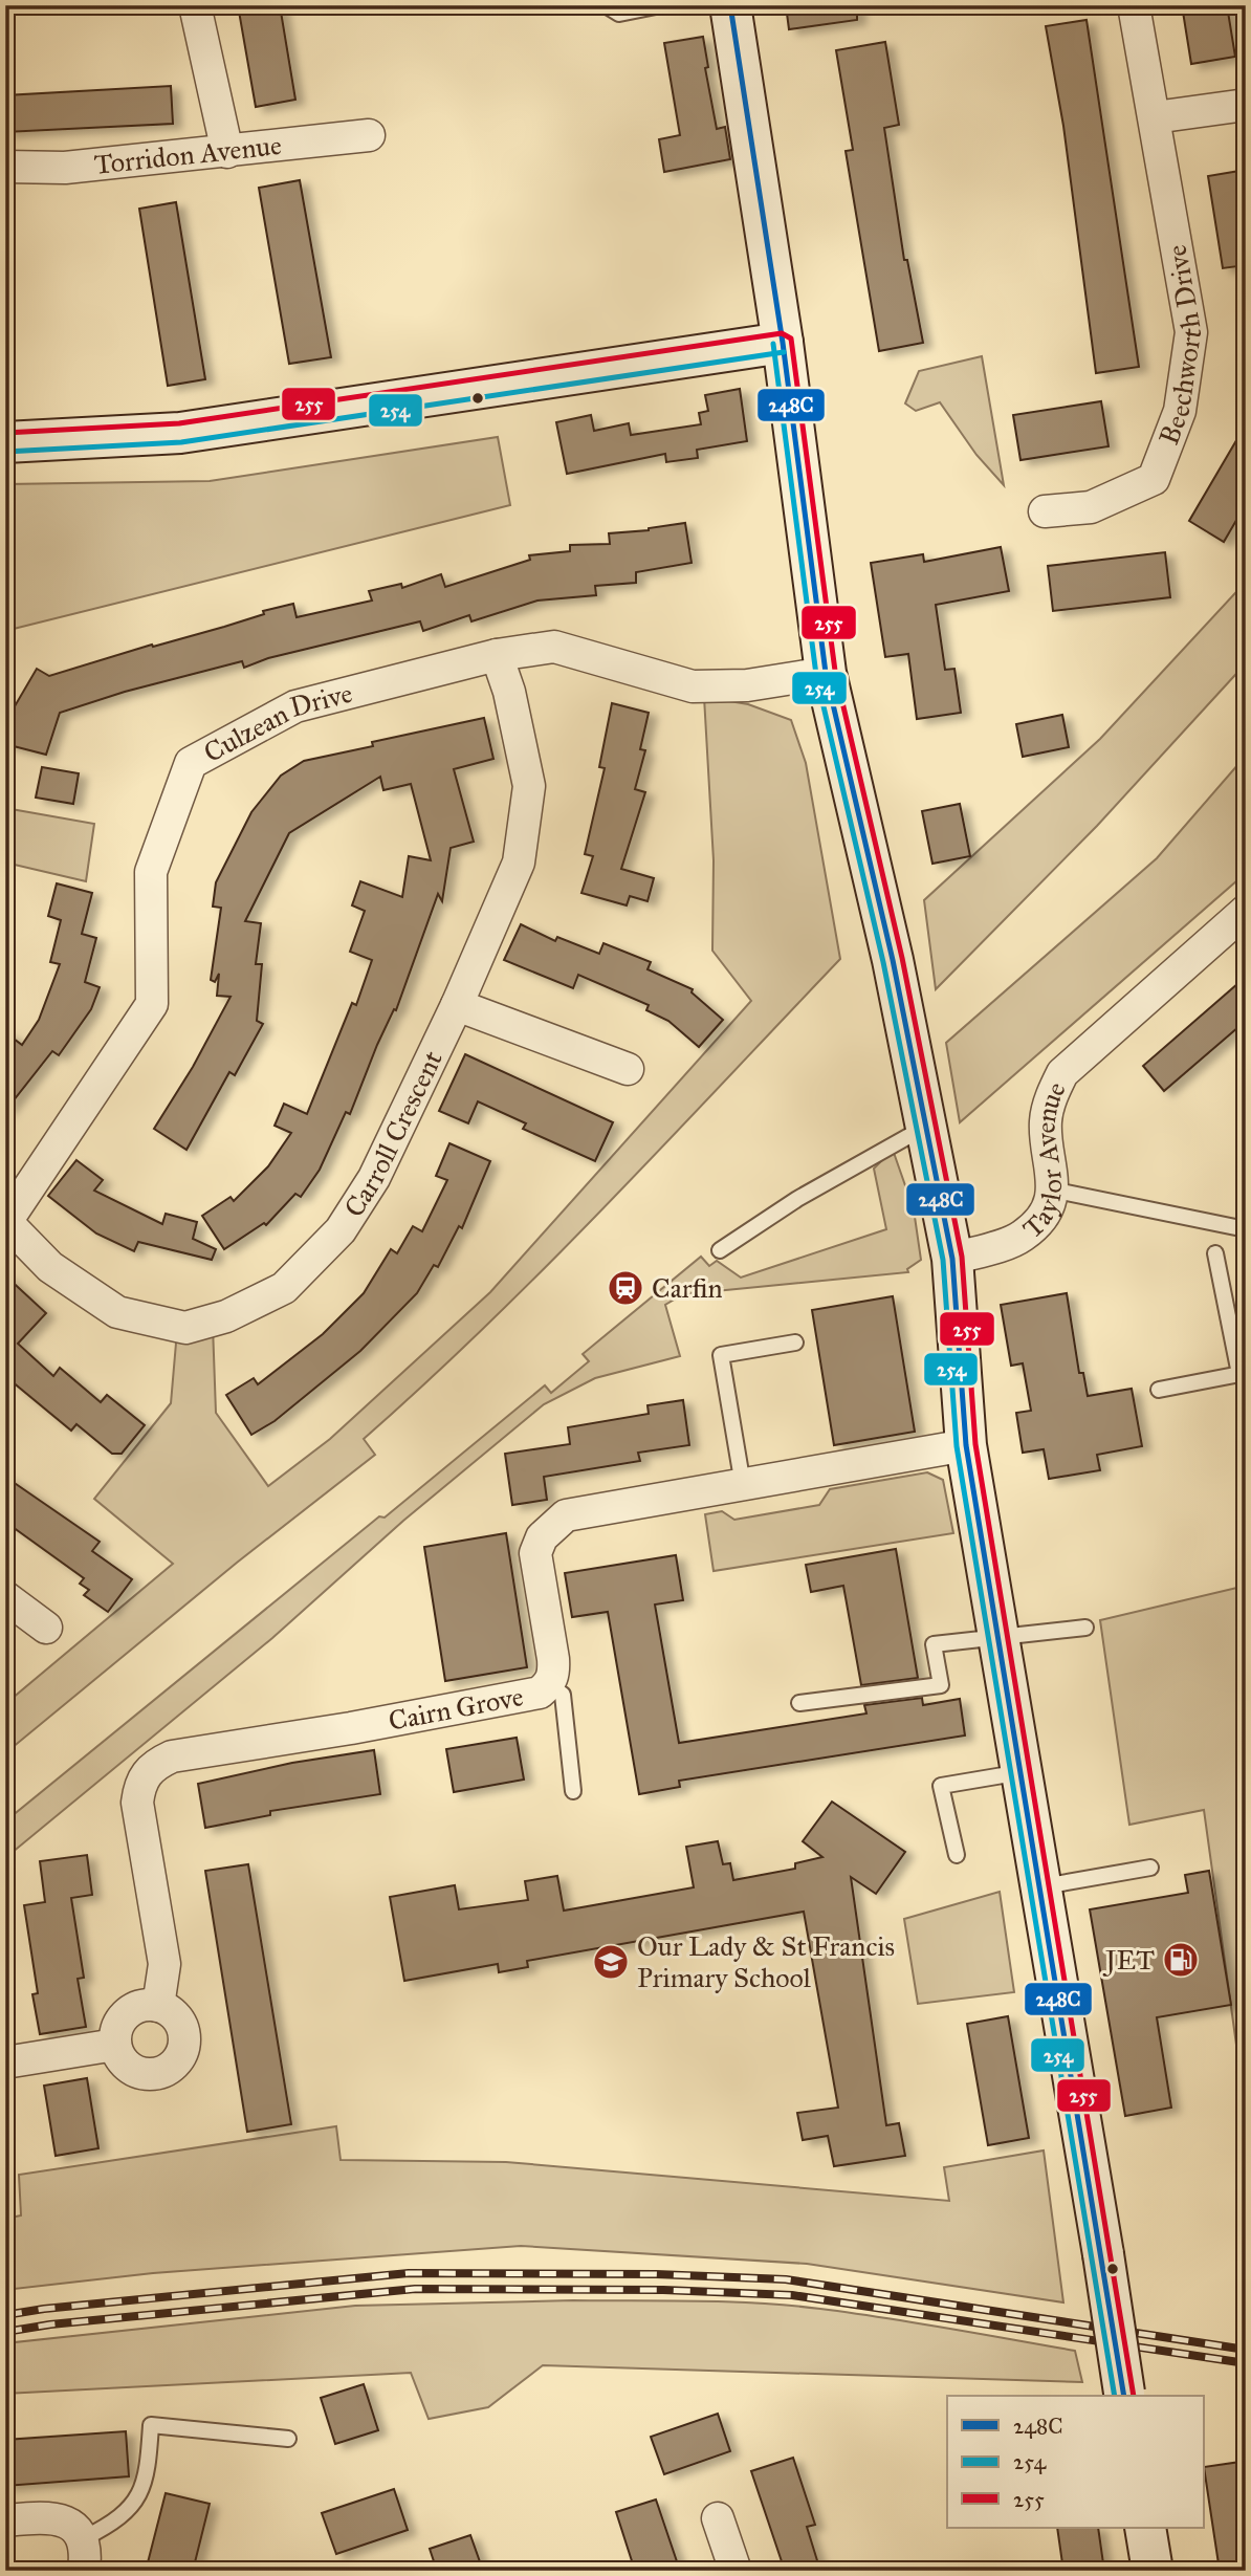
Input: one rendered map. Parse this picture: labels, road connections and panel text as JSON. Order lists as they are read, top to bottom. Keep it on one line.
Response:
{"streets":{"street":["Torridon Avenue","Beechworth Drive","Culzean Drive","Carroll Crescent","Taylor Avenue","Cairn Grove"]},"crossings":[["Culzean Drive","Carroll Crescent"]],"places":{"station":["Carfin"],"fuel station":["JET"],"school or university":["Our Lady & St Francis Primary School"]},"lines":["transit line 248C","transit line 255","transit line 254"],"legend":["248C","254","255"]}
